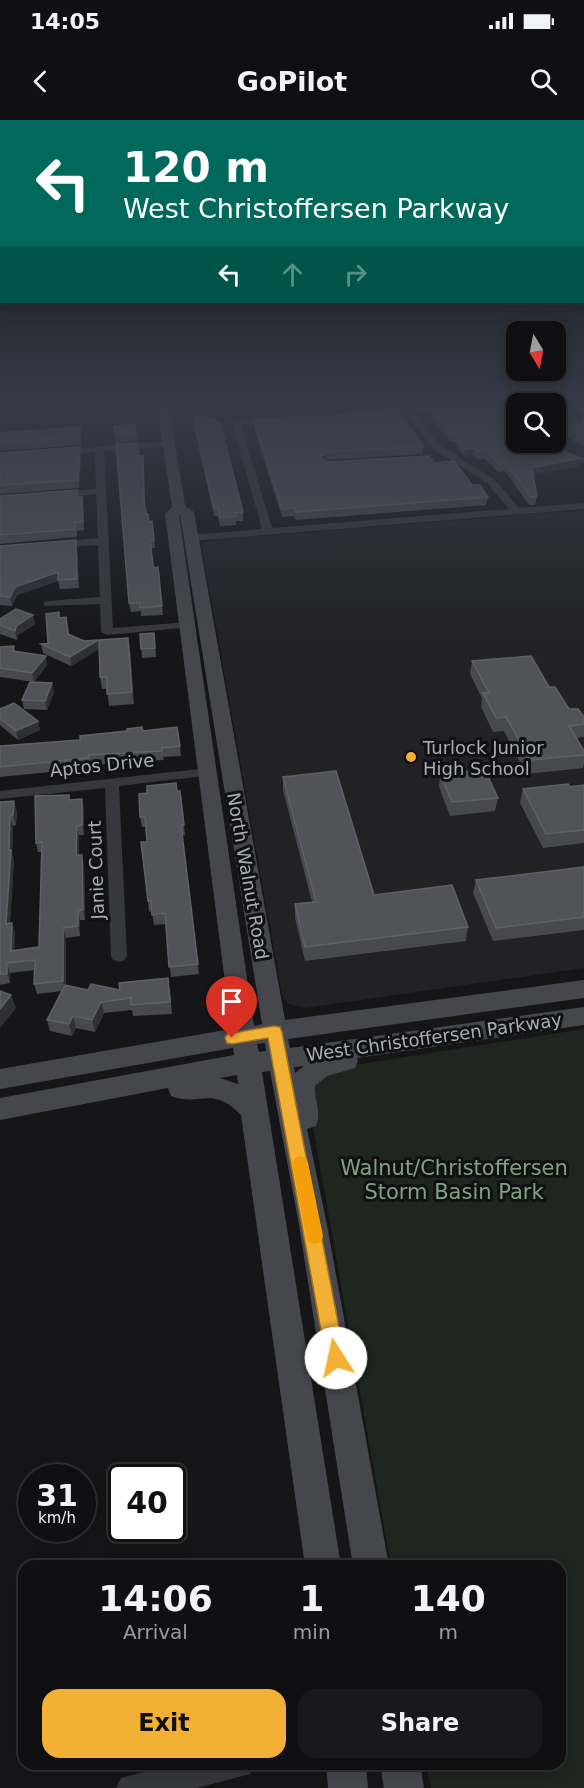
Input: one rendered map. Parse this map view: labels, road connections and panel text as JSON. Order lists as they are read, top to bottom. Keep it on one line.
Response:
{"streets":{"street":["Aptos Drive","Janie Court","North Walnut Road","West Christoffersen Parkway"]},"crossings":[["Aptos Drive","Janie Court"],["Aptos Drive","North Walnut Road"],["North Walnut Road","West Christoffersen Parkway"]],"parks":["Walnut/Christoffersen Storm Basin Park"],"places":["Turlock Junior High School"],"north":"bottom","page":{"status":"14:05","header":"GoPilot","turn":["120 m","West Christoffersen Parkway"],"speed":"31 km/h","limit":"40","eta":["14:06","Arrival","1","min","140","m"],"buttons":["Exit","Share"]}}
